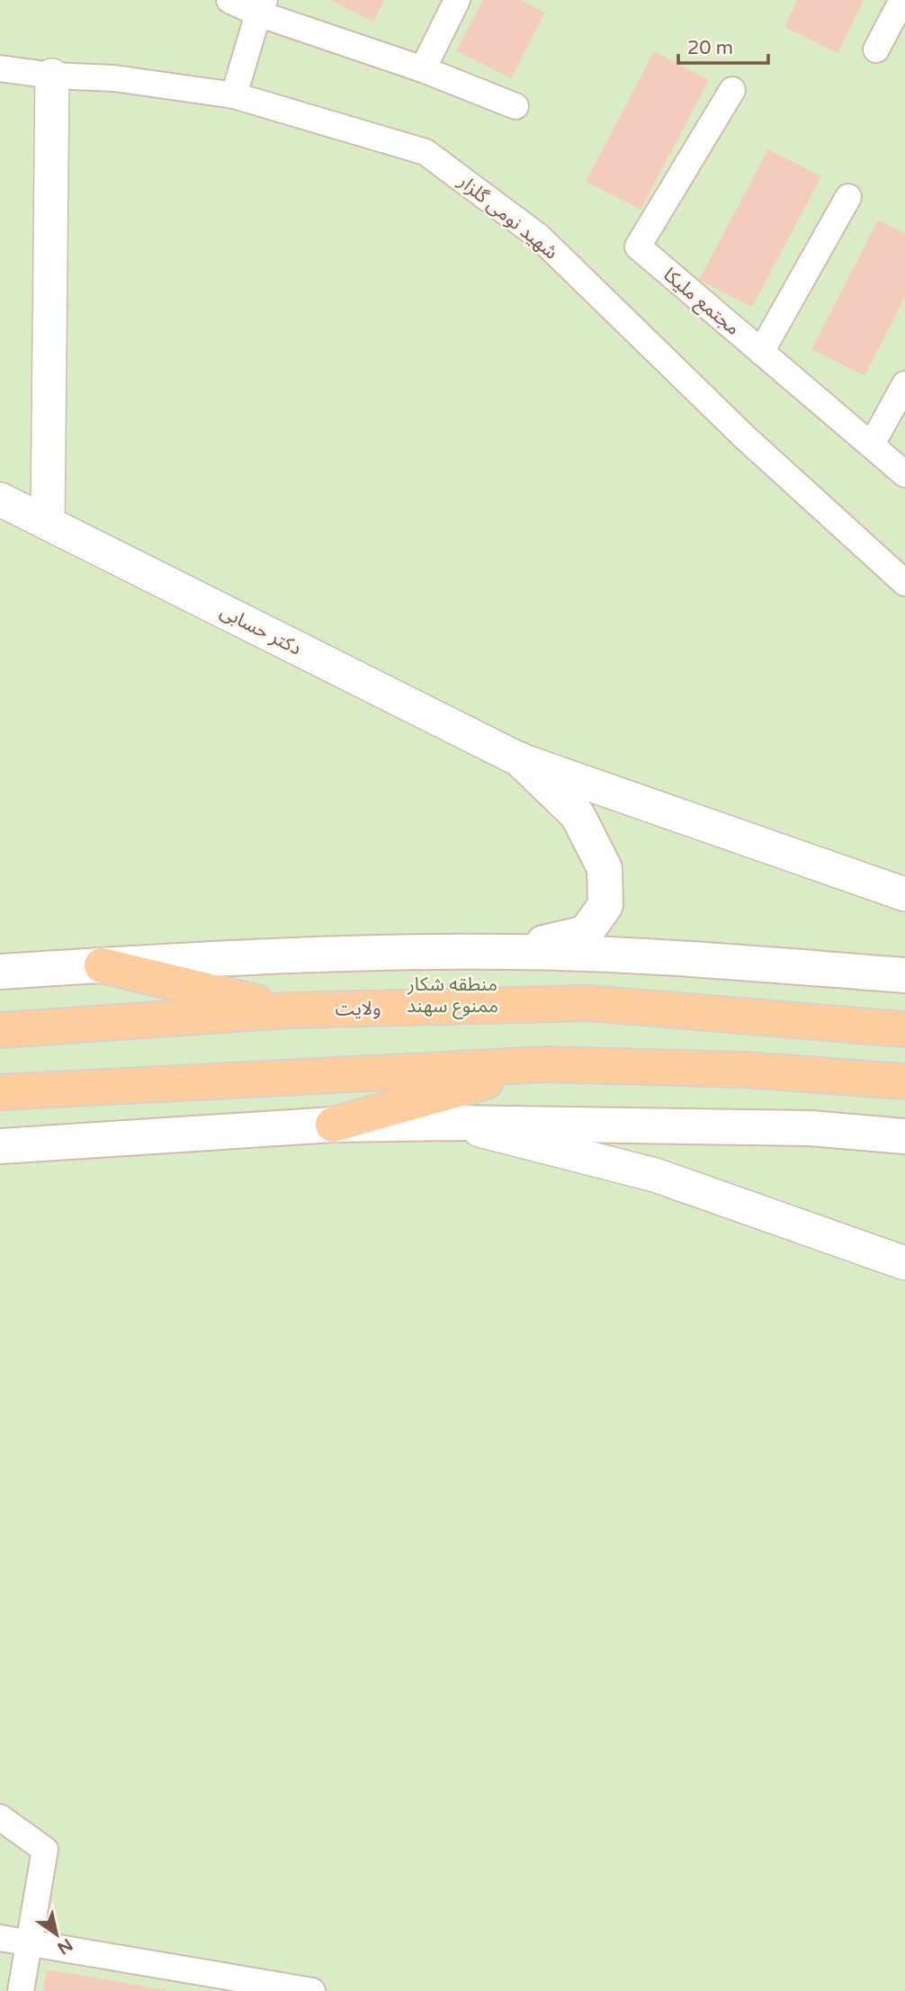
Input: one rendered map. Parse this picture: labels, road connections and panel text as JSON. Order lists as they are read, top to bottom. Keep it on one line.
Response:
{"streets":{"main road":["ولایت"],"street":["شهید نومی گلزار","مجتمع ملیکا","دکتر حسابی"]},"parks":["منطقه شکار ممنوع سهند"],"scale_bar":"20 m","north":"bottom right"}
